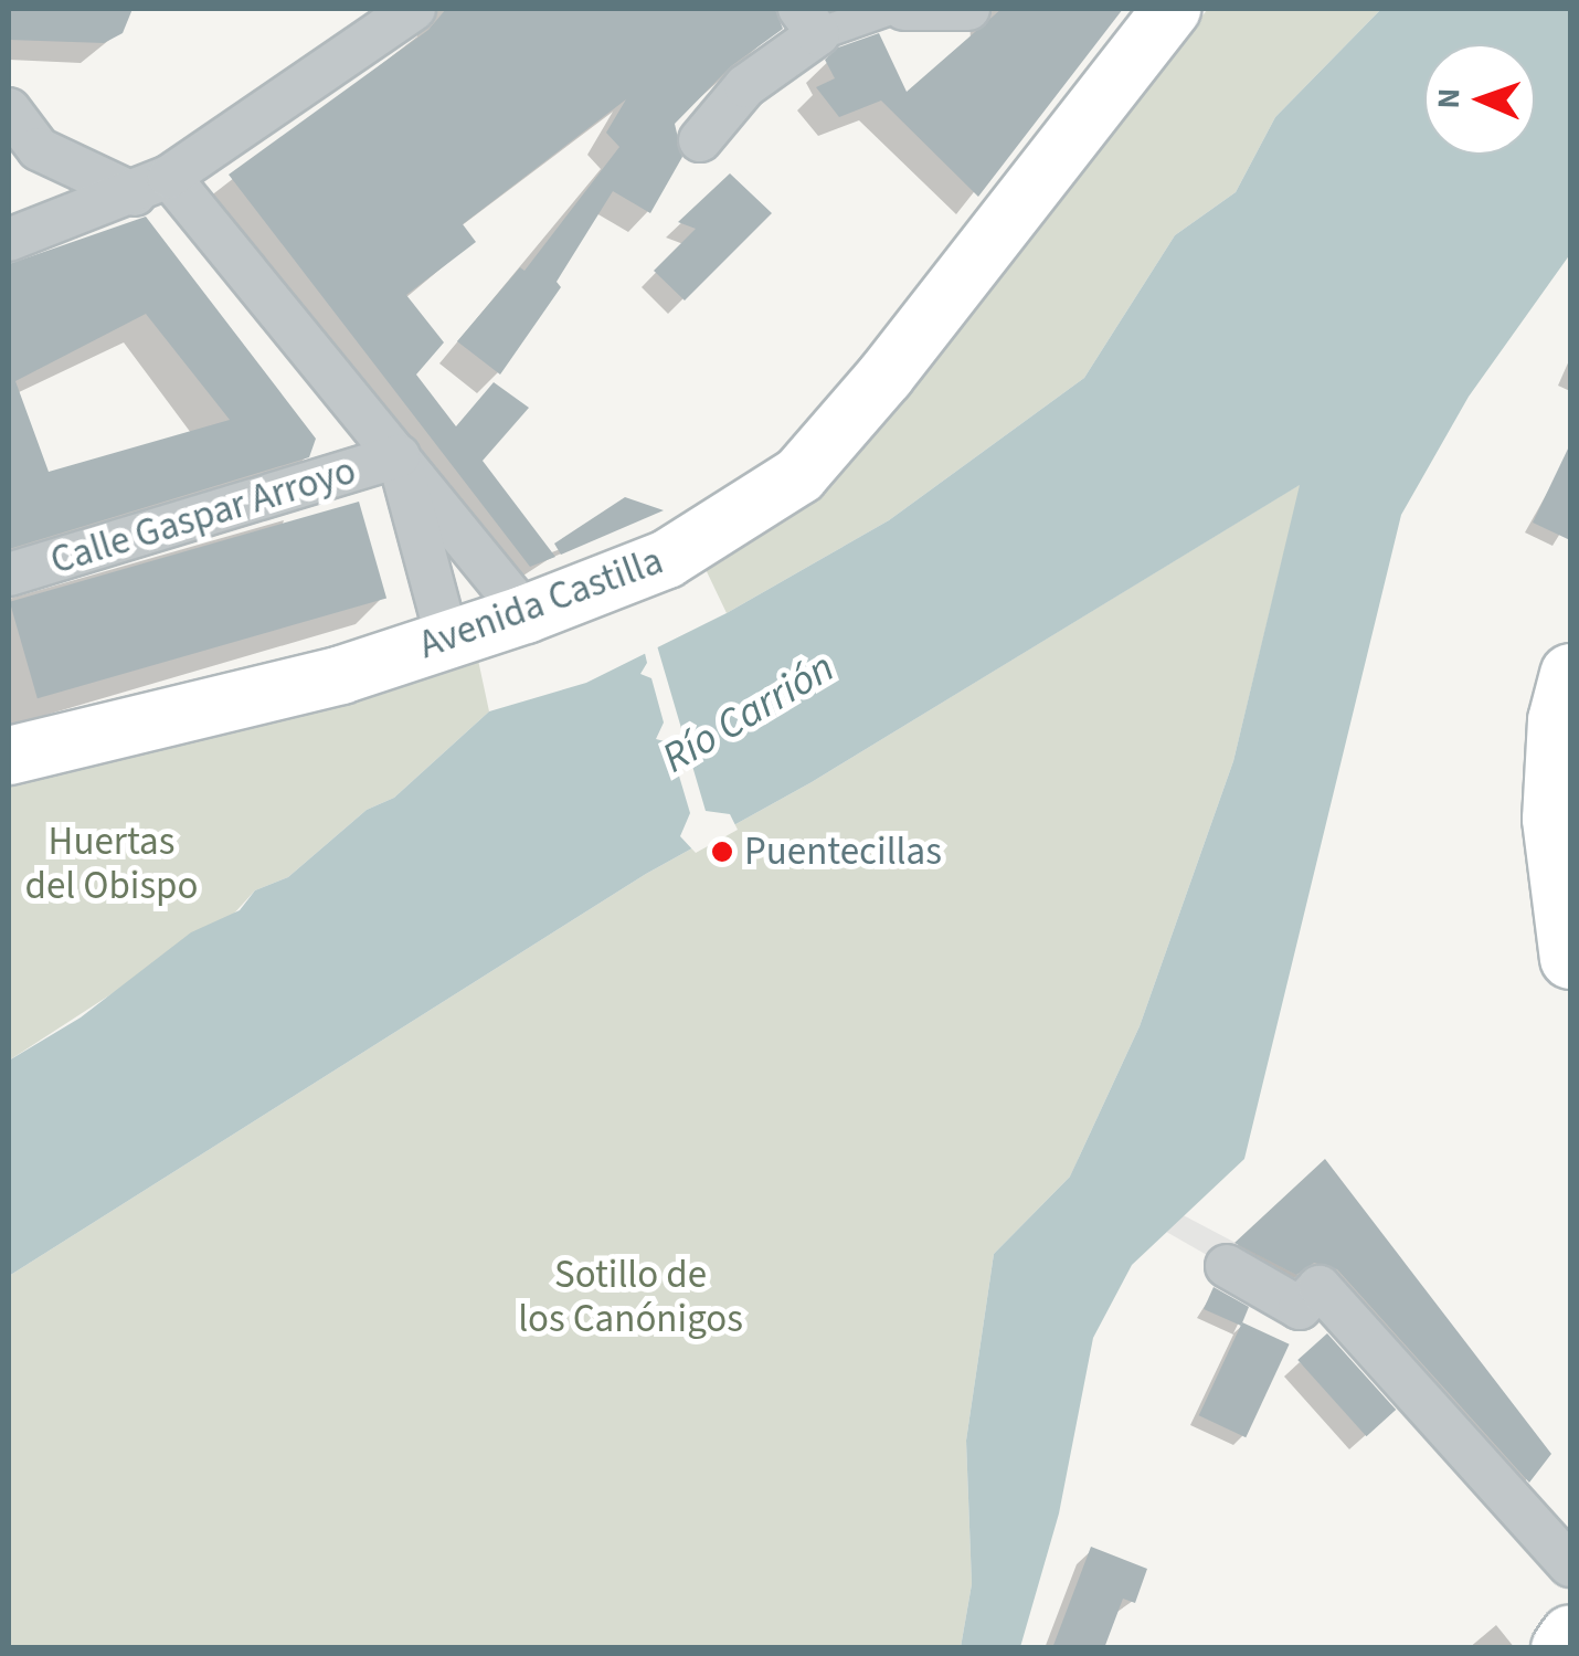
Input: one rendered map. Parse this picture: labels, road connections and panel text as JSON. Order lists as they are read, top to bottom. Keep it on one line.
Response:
{"streets":{"main road":["Avenida Castilla"],"street":["Calle Gaspar Arroyo"]},"water":["Río Carrión"],"parks":["Huertas del Obispo","Sotillo de los Canónigos"],"places":["Puentecillas"],"north":"left"}
